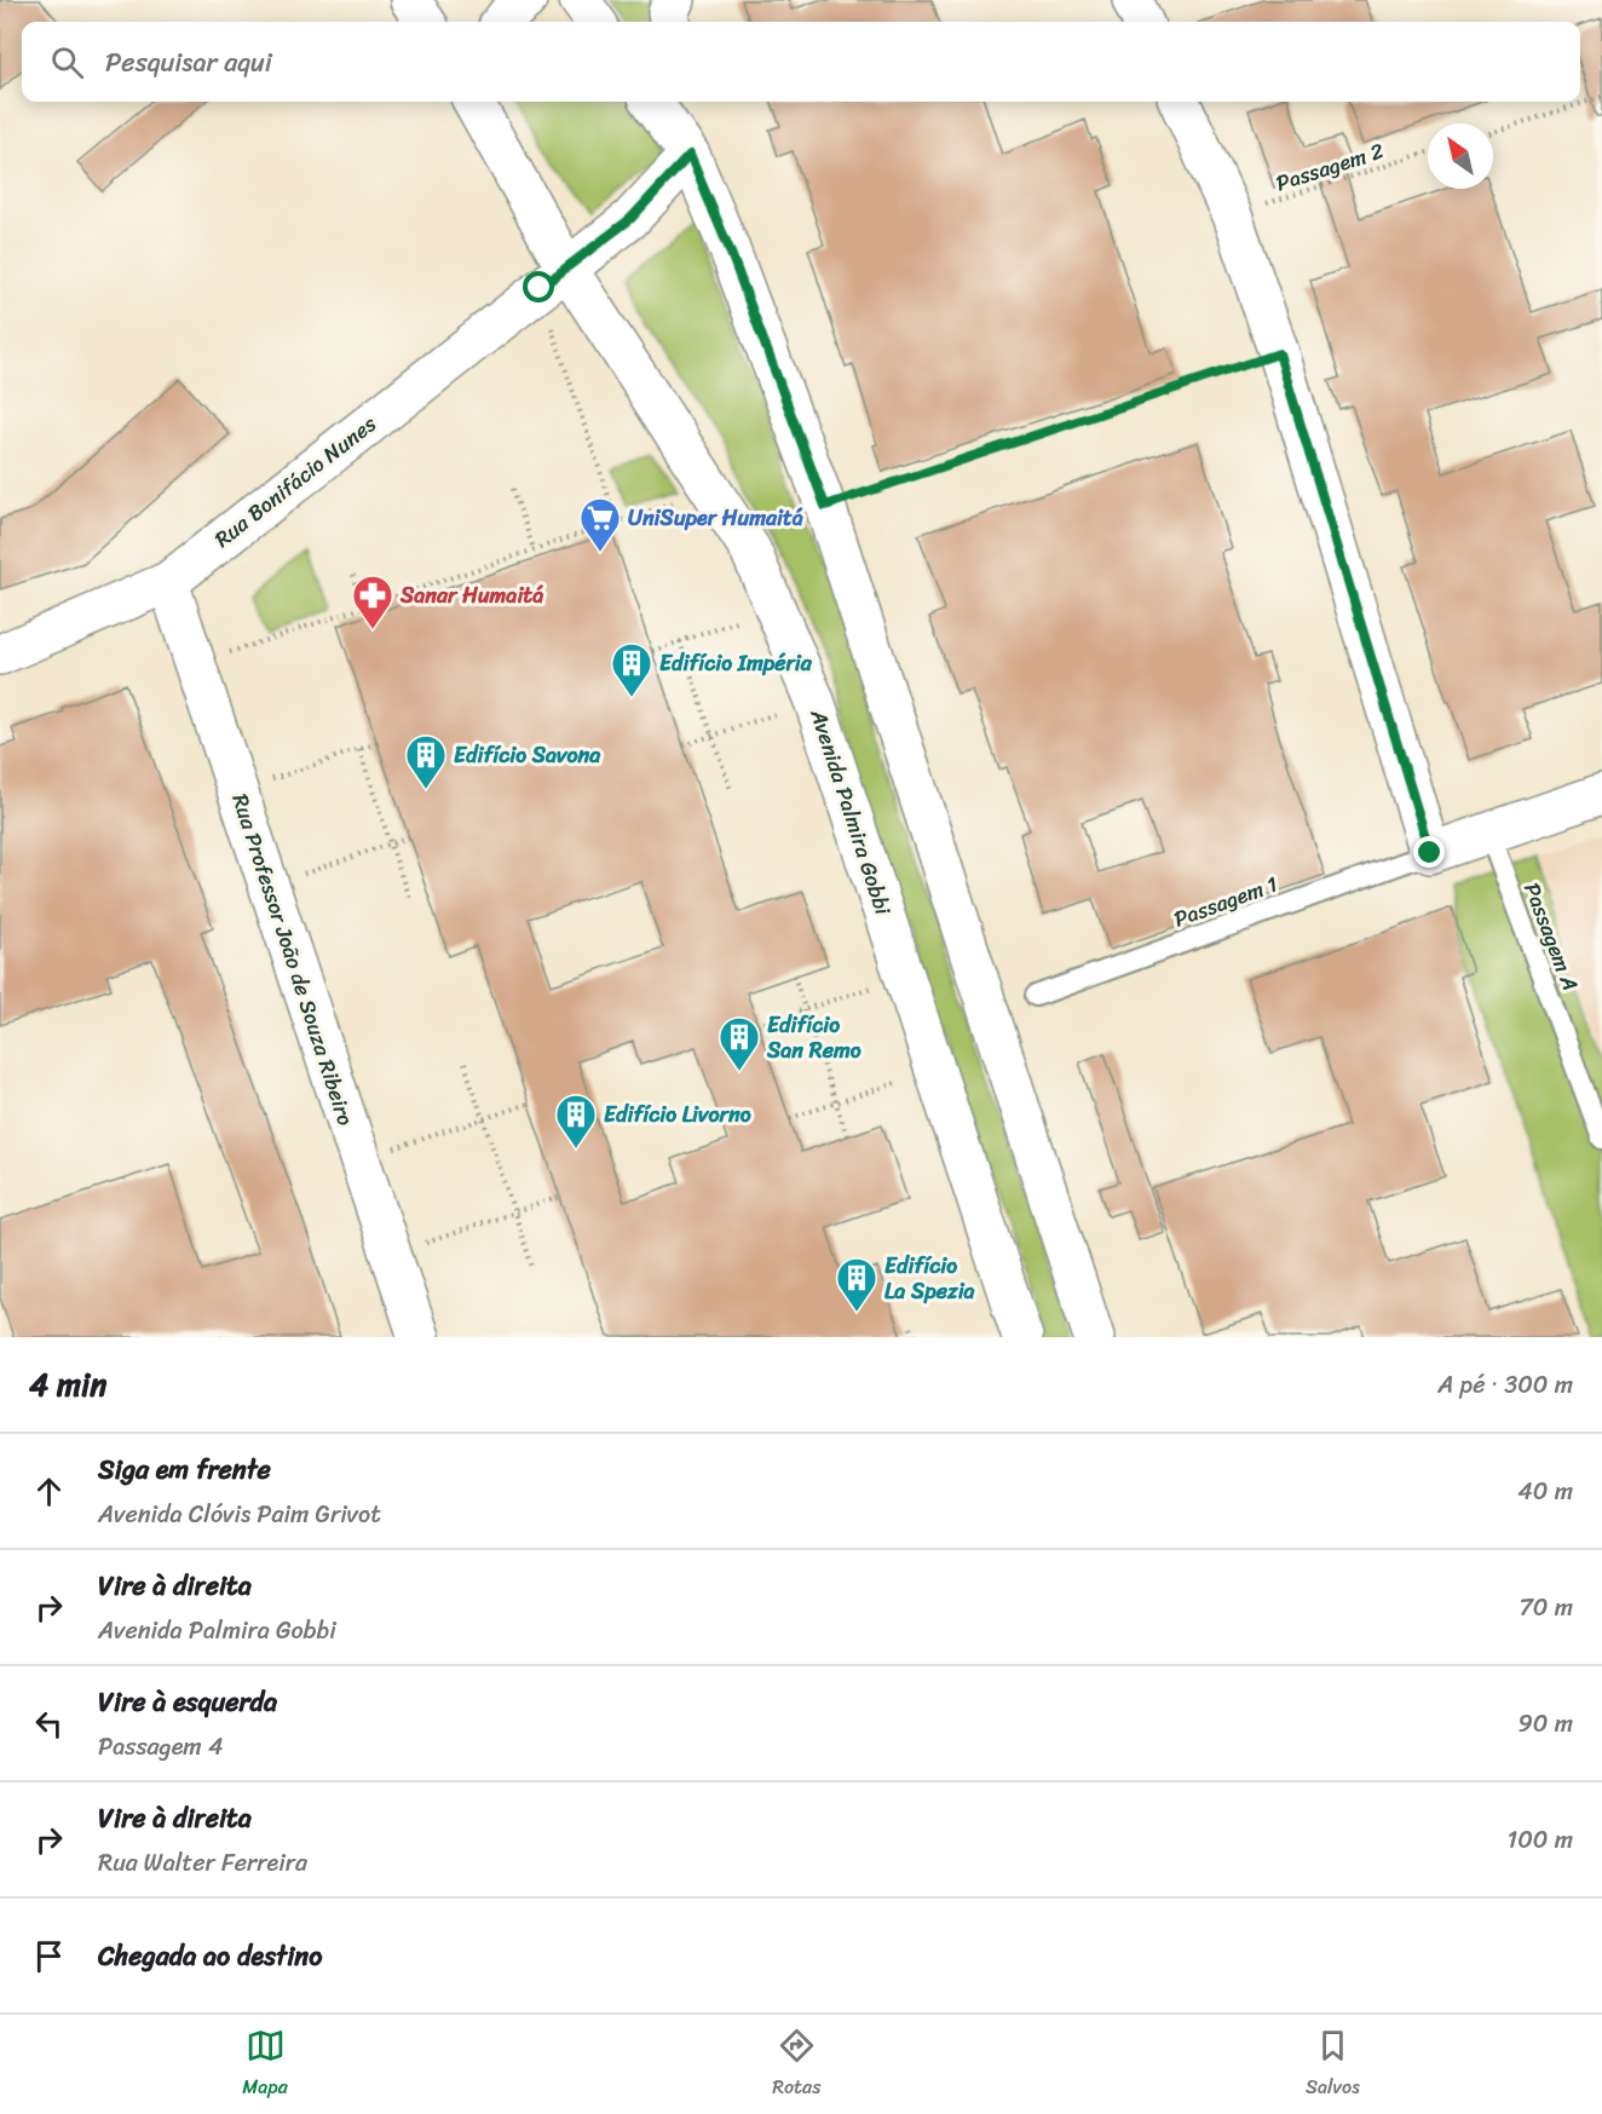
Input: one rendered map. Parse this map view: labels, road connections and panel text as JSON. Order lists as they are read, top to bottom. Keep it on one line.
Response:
{"streets":{"street":["Rua Bonifácio Nunes","Avenida Palmira Gobbi","Rua Professor João de Souza Ribeiro"],"lane":["Passagem 1","Passagem A"],"path":["Passagem 2"]},"crossings":[["Rua Bonifácio Nunes","Avenida Palmira Gobbi"],["Rua Bonifácio Nunes","Rua Professor João de Souza Ribeiro"]],"places":{"supermarket":["UniSuper Humaitá"],"pharmacy":["Sanar Humaitá"],"building":["Edifício Impéria","Edifício Savona","Edifício San Remo","Edifício Livorno","Edifício La Spezia"]},"north":"top left","page":{"search":"Pesquisar aqui","heading":["4 min","A pé · 300 m"],"list":[["Siga em frente","Avenida Clóvis Paim Grivot","40 m"],["Vire à direita","Avenida Palmira Gobbi","70 m"],["Vire à esquerda","Passagem 4","90 m"],["Vire à direita","Rua Walter Ferreira","100 m"],"Chegada ao destino"],"nav":["Mapa","Rotas","Salvos"]}}
